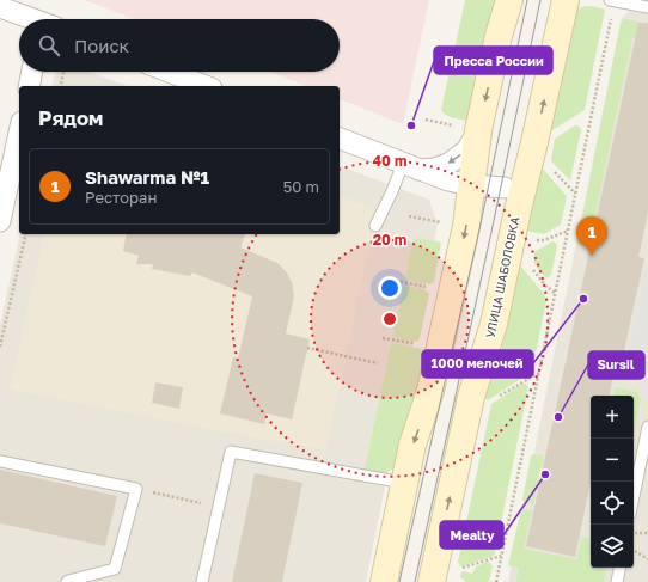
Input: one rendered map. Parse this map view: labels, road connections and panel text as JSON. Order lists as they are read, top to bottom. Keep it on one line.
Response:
{"streets":{"main road":["УЛИЦА ШАБОЛОВКА"]},"places":["Пресса России","1000 мелочей","Sursil","Mealty"],"page":{"search":"Поиск","heading":"Рядом","list":[{"mark":"1","name":"Shawarma №1","note":"Ресторан","value":"50 m"}],"pins":"1","map_buttons":["+","−"]},"rings":["40 m","20 m"]}
